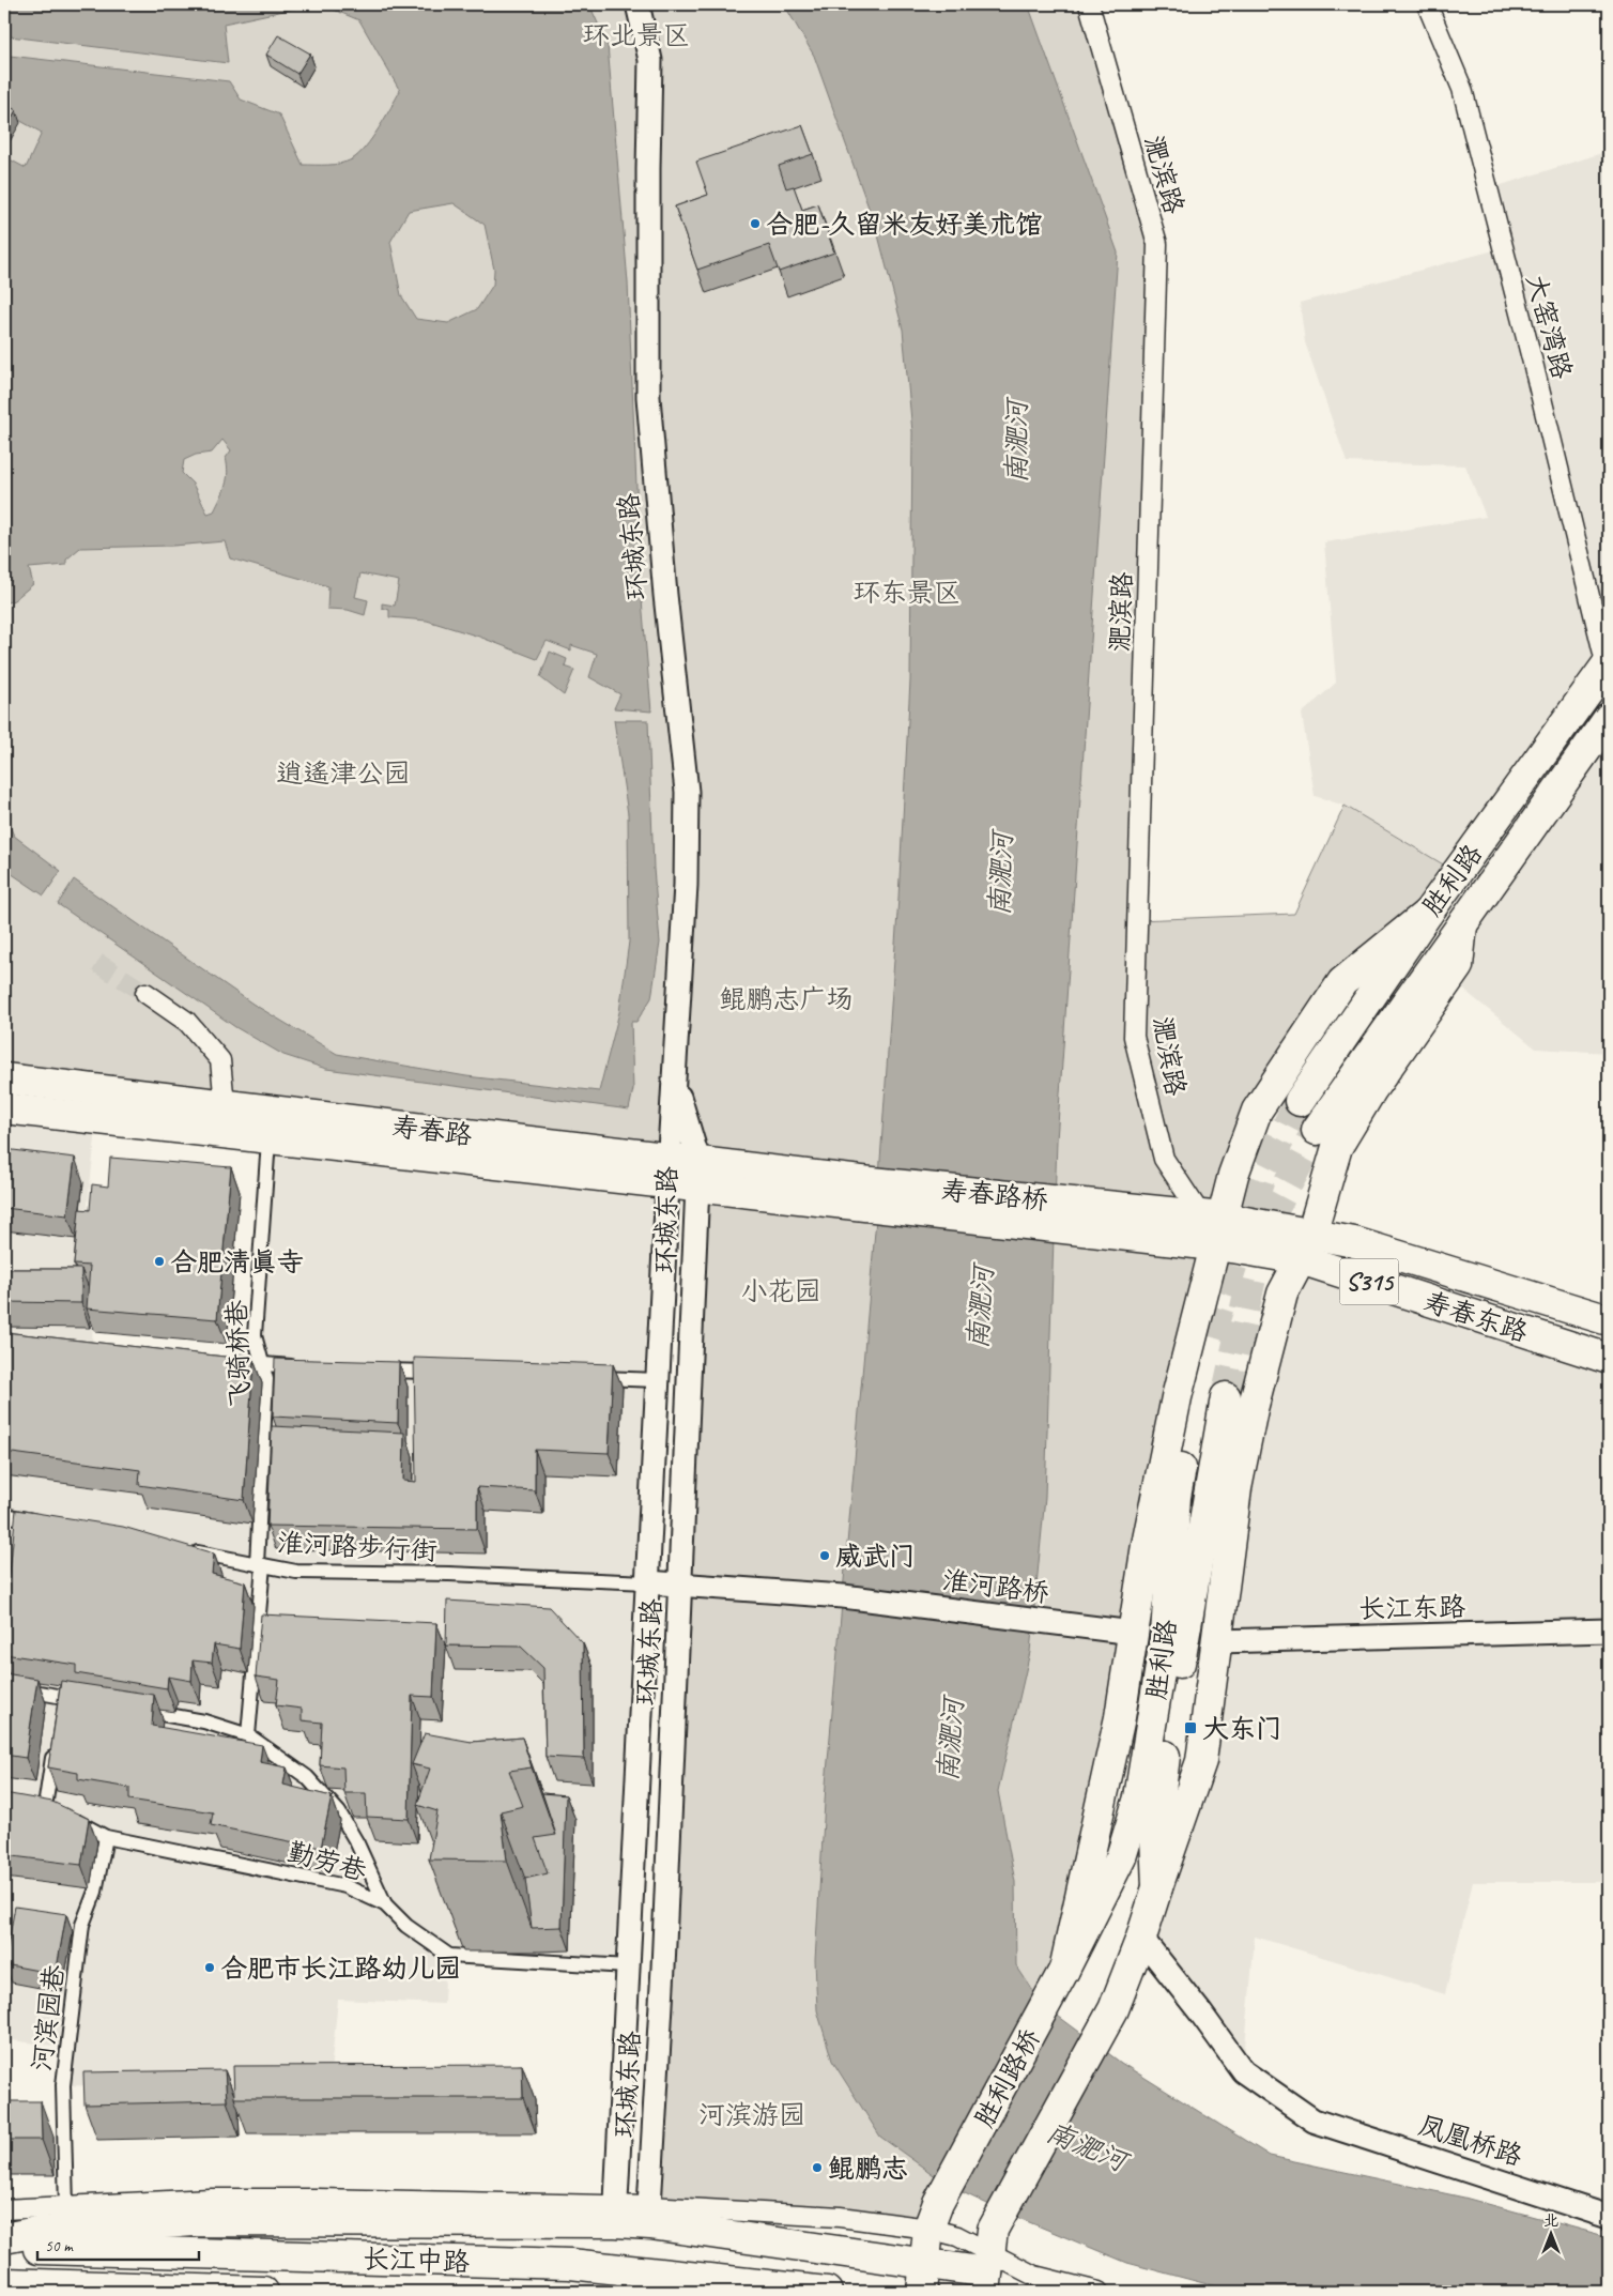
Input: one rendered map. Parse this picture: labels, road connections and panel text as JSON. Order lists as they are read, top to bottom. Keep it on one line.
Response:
{"streets":{"main road":["胜利路","寿春路","寿春路桥","S315","寿春东路","胜利路桥","长江中路"],"street":["淝滨路","大窑湾路","环城东路","飞骑桥巷","淮河路步行街","淮河路桥","长江东路","勤劳巷","河滨园巷","凤凰桥路"]},"crossings":[["淝滨路","寿春东路"],["大窑湾路","胜利路"],["环城东路","寿春路"],["环城东路","淮河路步行街"],["环城东路","淮河路桥"],["环城东路","勤劳巷"],["胜利路","胜利路桥"],["胜利路","凤凰桥路"],["寿春路","寿春路桥"],["寿春路","飞骑桥巷"],["寿春路桥","寿春东路"],["飞骑桥巷","淮河路步行街"],["淮河路步行街","淮河路桥"],["勤劳巷","河滨园巷"]],"water":["南淝河"],"parks":["环北景区","环东景区","逍遥津公园","鲲鹏志广场","小花园","河滨游园"],"places":{"other":["合肥-久留米友好美术馆","合肥清真寺","威武门","合肥市长江路幼儿园","鲲鹏志"],"transit":["大东门"]},"scale_bar":"50 m","north":"top"}
